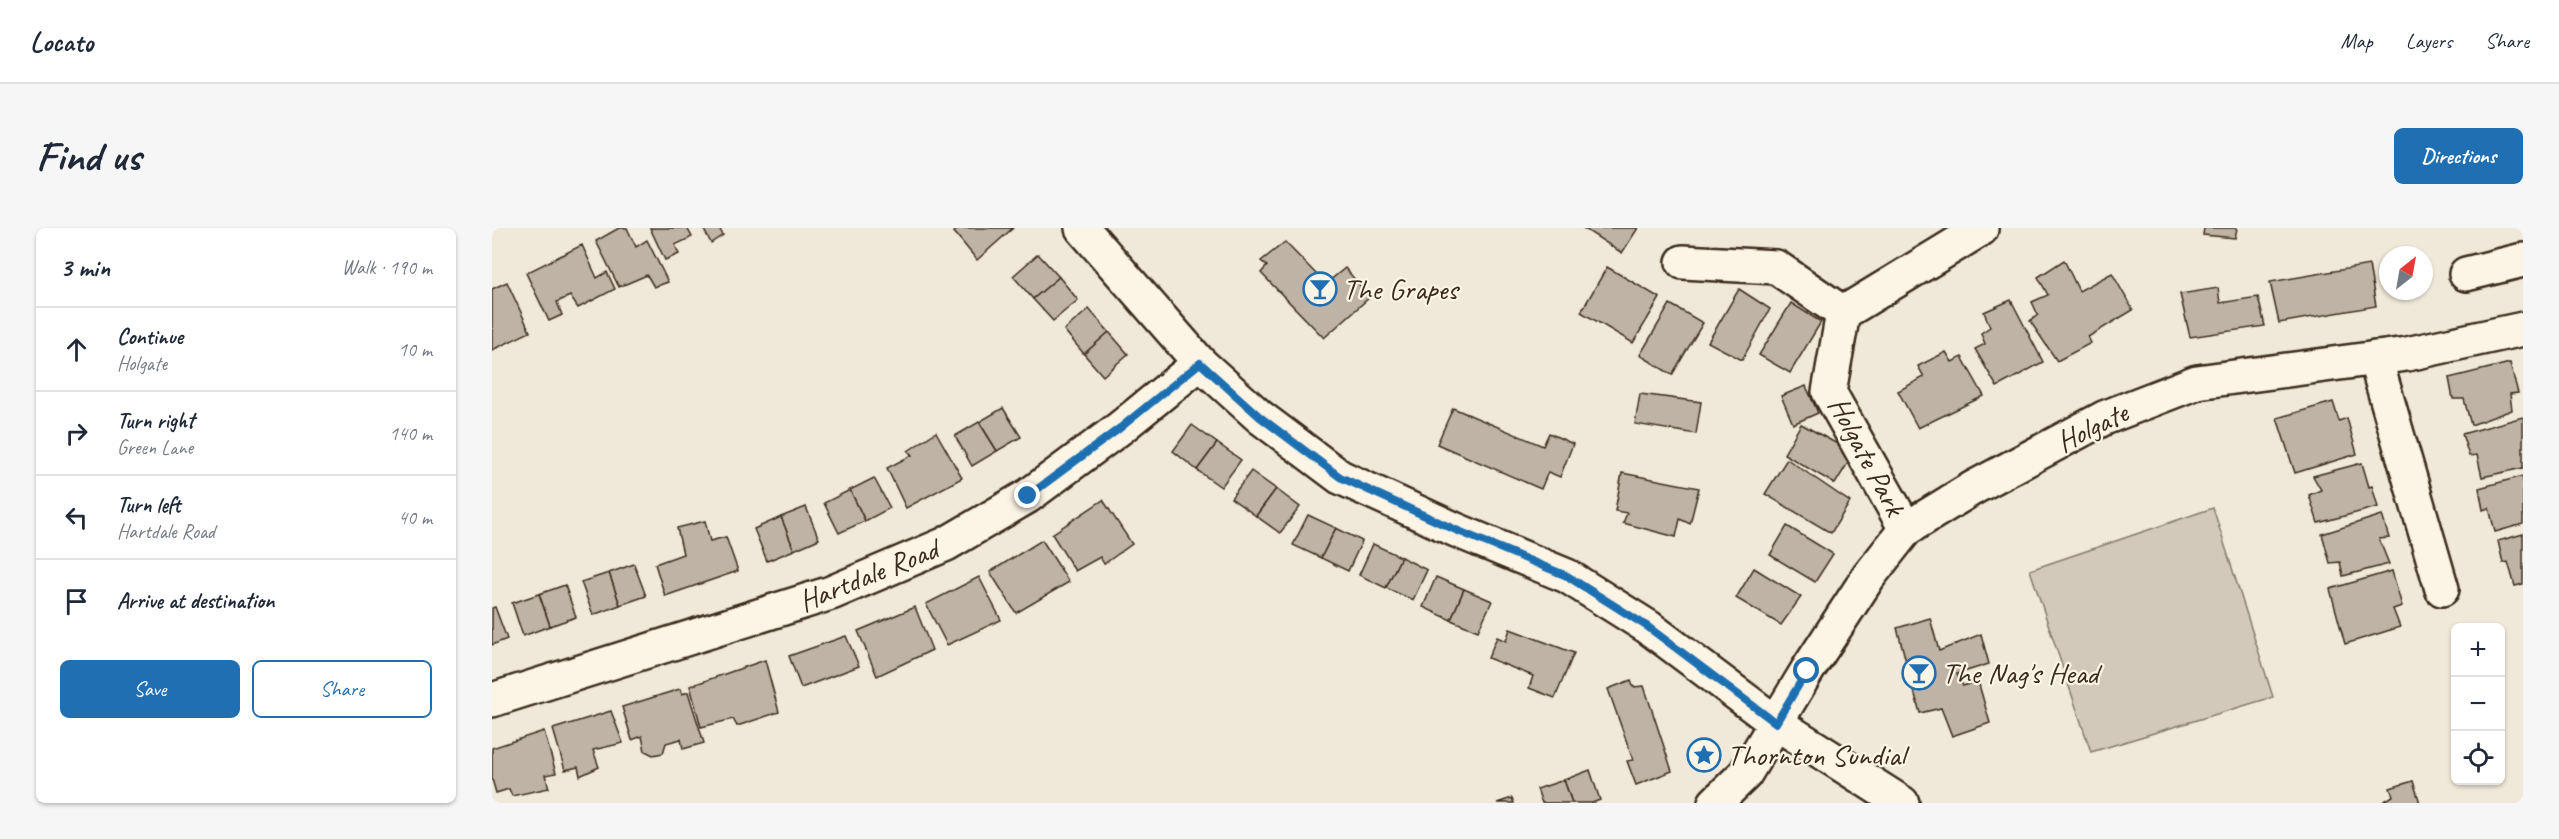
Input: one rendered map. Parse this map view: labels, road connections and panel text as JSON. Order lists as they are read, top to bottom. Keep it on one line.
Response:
{"streets":{"street":["Holgate","Holgate Park","Hartdale Road"]},"crossings":[["Holgate","Holgate Park"]],"places":{"bar":["The Grapes","The Nag's Head"],"place":["Thornton Sundial"]},"north":"top right","page":{"header":"Locato","nav":["Map","Layers","Share"],"buttons":["Directions",["Save","Share"]],"title":"Find us","heading":["3 min","Walk · 190 m"],"list":[["Continue","Holgate","10 m"],["Turn right","Green Lane","140 m"],["Turn left","Hartdale Road","40 m"],"Arrive at destination"],"map_buttons":["+","−"]}}
